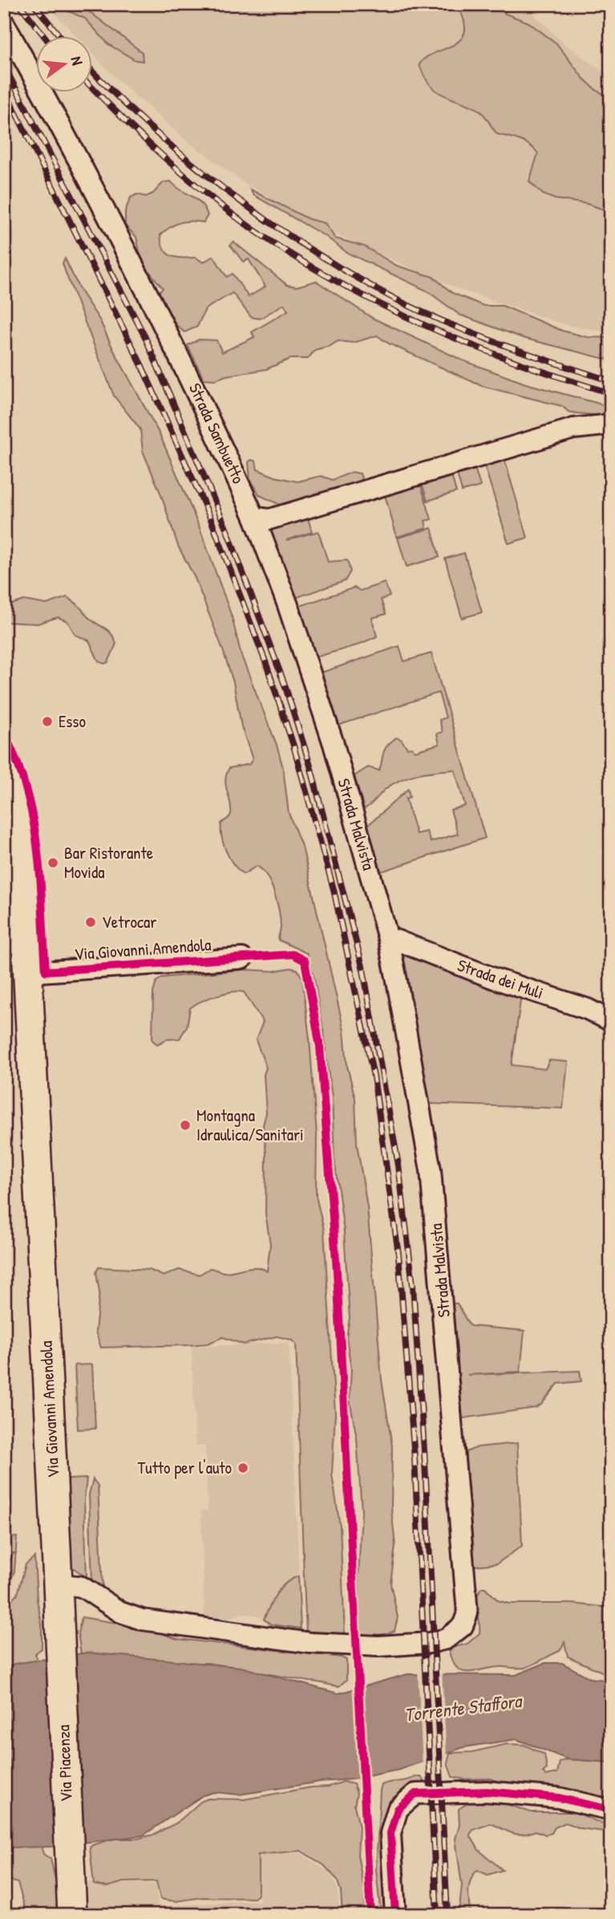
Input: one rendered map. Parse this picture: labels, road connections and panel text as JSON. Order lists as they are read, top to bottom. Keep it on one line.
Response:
{"streets":{"main road":["Via Giovanni Amendola","Via Piacenza"],"street":["Strada Sambuetto","Strada Malvista","Strada dei Muli"]},"crossings":[["Strada Sambuetto","Strada Malvista"],["Strada Malvista","Via Giovanni Amendola"],["Strada Malvista","Strada dei Muli"],["Via Giovanni Amendola","Via Piacenza"]],"water":["Torrente Staffora"],"places":["Esso","Bar Ristorante Movida","Vetrocar","Montagna Idraulica/Sanitari","Tutto per l'auto"],"north":"right"}
